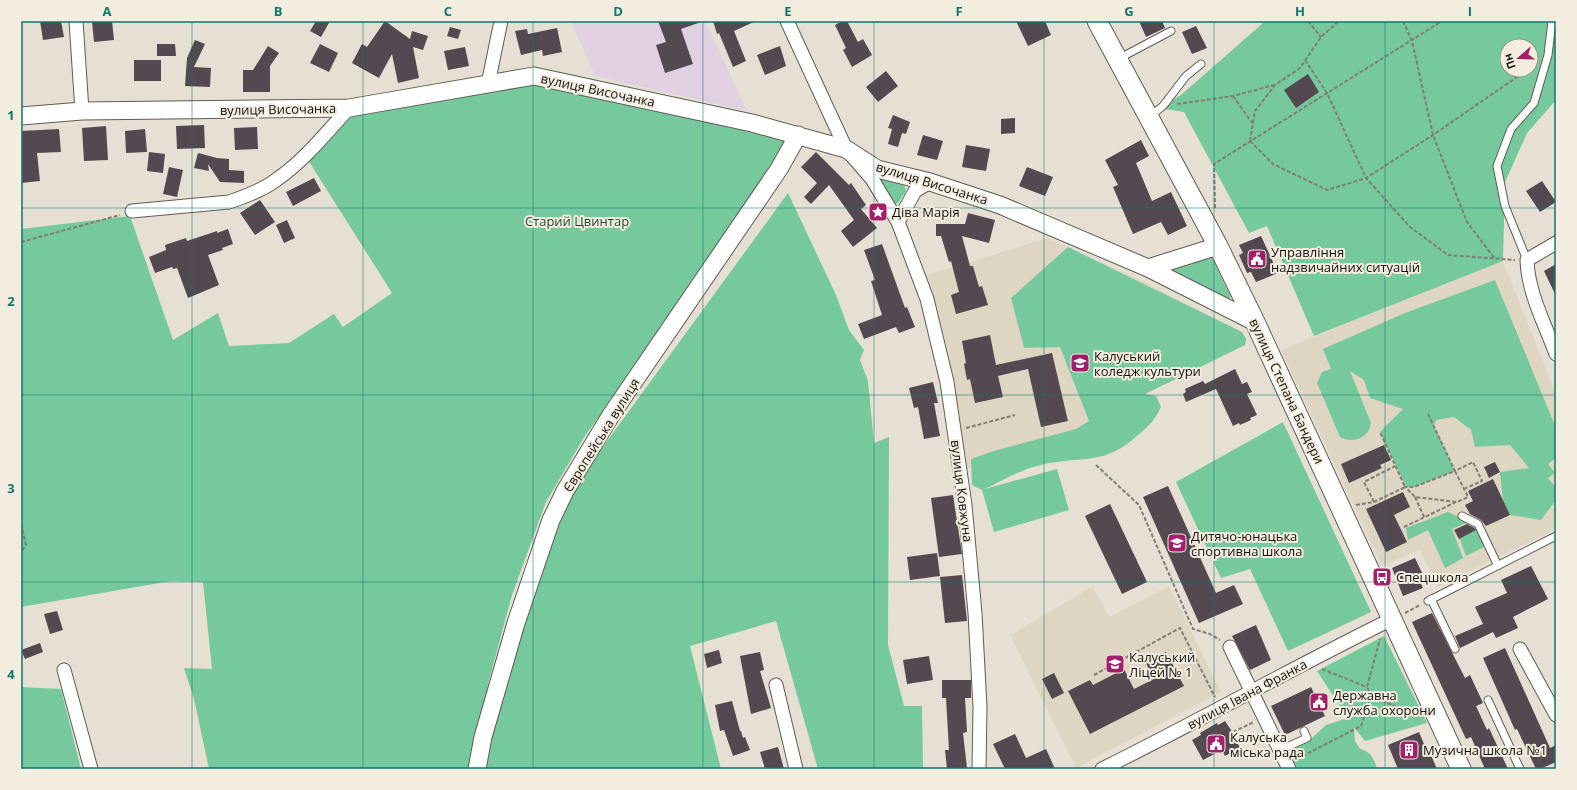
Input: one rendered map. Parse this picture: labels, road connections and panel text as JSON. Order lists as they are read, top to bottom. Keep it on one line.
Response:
{"streets":{"main road":["вулиця Степана Бандери"],"street":["вулиця Височанка","Європейська вулиця","вулиця Ковжуна","вулиця Івана Франка"]},"crossings":[["вулиця Височанка","вулиця Степана Бандери"],["вулиця Височанка","Європейська вулиця"],["вулиця Височанка","вулиця Ковжуна"],["вулиця Степана Бандери","вулиця Івана Франка"]],"parks":["Старий Цвинтар"],"places":{"place":["Діва Марія"],"public building":["Управління надзвичайних ситуацій","Державна служба охорони","Калуська міська рада"],"school or university":["Калуський коледж культури","Дитячо-юнацька спортивна школа","Калуський Ліцей № 1"],"bus stop":["Спецшкола"],"building":["Музична школа №1"]},"north":"left","grid":{"columns":["A","B","C","D","E","F","G","H","I"],"rows":["1","2","3","4"]}}
